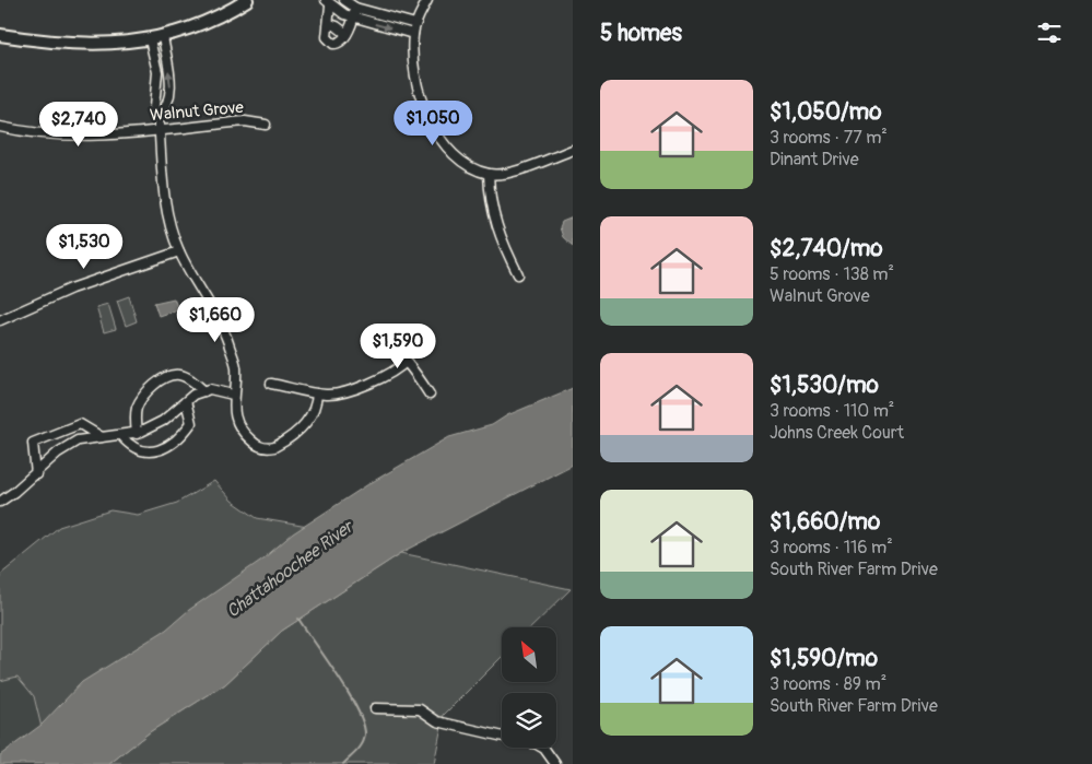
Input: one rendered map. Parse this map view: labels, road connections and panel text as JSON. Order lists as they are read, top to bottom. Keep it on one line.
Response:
{"streets":{"street":["Walnut Grove"]},"water":["Chattahoochee River"],"north":"top left","page":{"heading":"5 homes","list":[{"name":"$1,050/mo","note":"3 rooms · 77 m² · Dinant Drive"},{"name":"$2,740/mo","note":"5 rooms · 138 m² · Walnut Grove"},{"name":"$1,530/mo","note":"3 rooms · 110 m² · Johns Creek Court"},{"name":"$1,660/mo","note":"3 rooms · 116 m² · South River Farm Drive"},{"name":"$1,590/mo","note":"3 rooms · 89 m² · South River Farm Drive"}],"price":["$1,050","$2,740","$1,530","$1,660","$1,590"]}}
